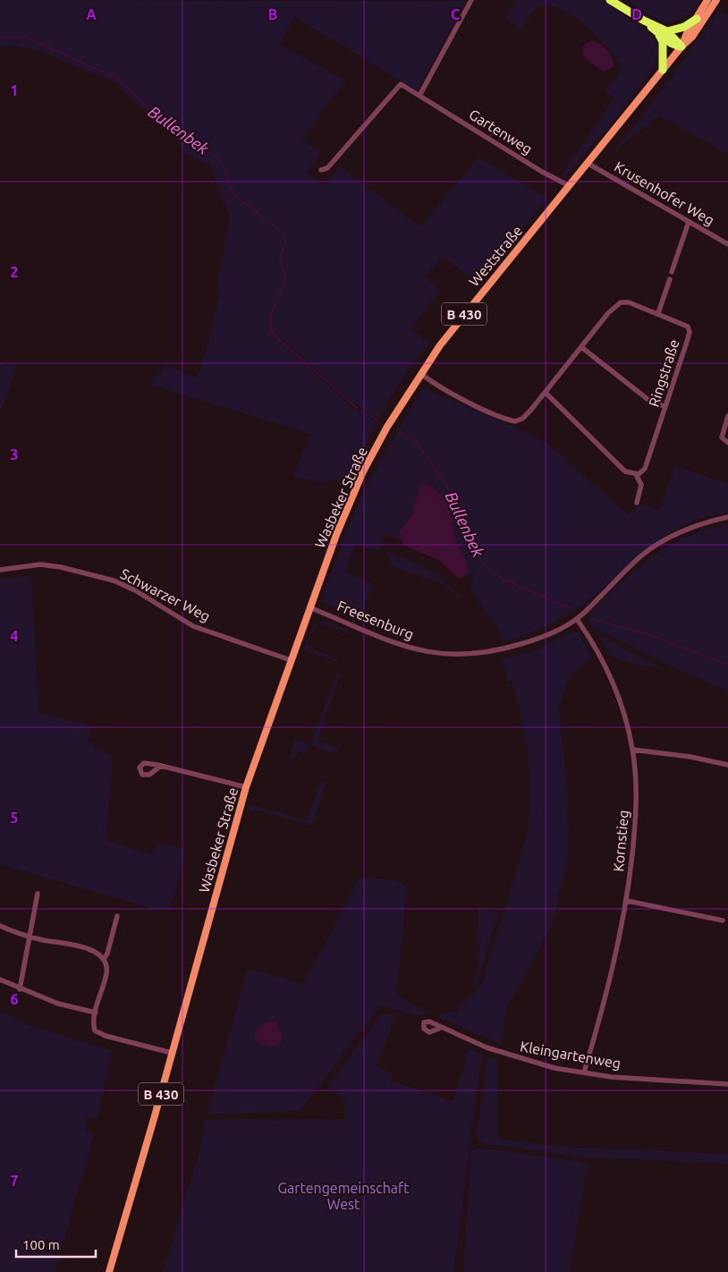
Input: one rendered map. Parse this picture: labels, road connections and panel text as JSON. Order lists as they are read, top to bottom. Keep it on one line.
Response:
{"streets":{"main road":["Weststraße","B 430","Wasbeker Straße"],"street":["Gartenweg","Krusenhofer Weg","Ringstraße","Schwarzer Weg","Freesenburg","Kornstieg","Kleingartenweg"]},"crossings":[["Gartenweg","Weststraße"],["Krusenhofer Weg","Weststraße"],["Weststraße","B 430"],["Weststraße","Ringstraße"],["Weststraße","Wasbeker Straße"],["Wasbeker Straße","Schwarzer Weg"],["Wasbeker Straße","Freesenburg"],["Freesenburg","Kornstieg"],["Kornstieg","Kleingartenweg"]],"water":["Bullenbek"],"parks":["Gartengemeinschaft West"],"scale_bar":"100 m","grid":{"columns":["A","B","C","D"],"rows":["1","2","3","4","5","6","7"]}}
